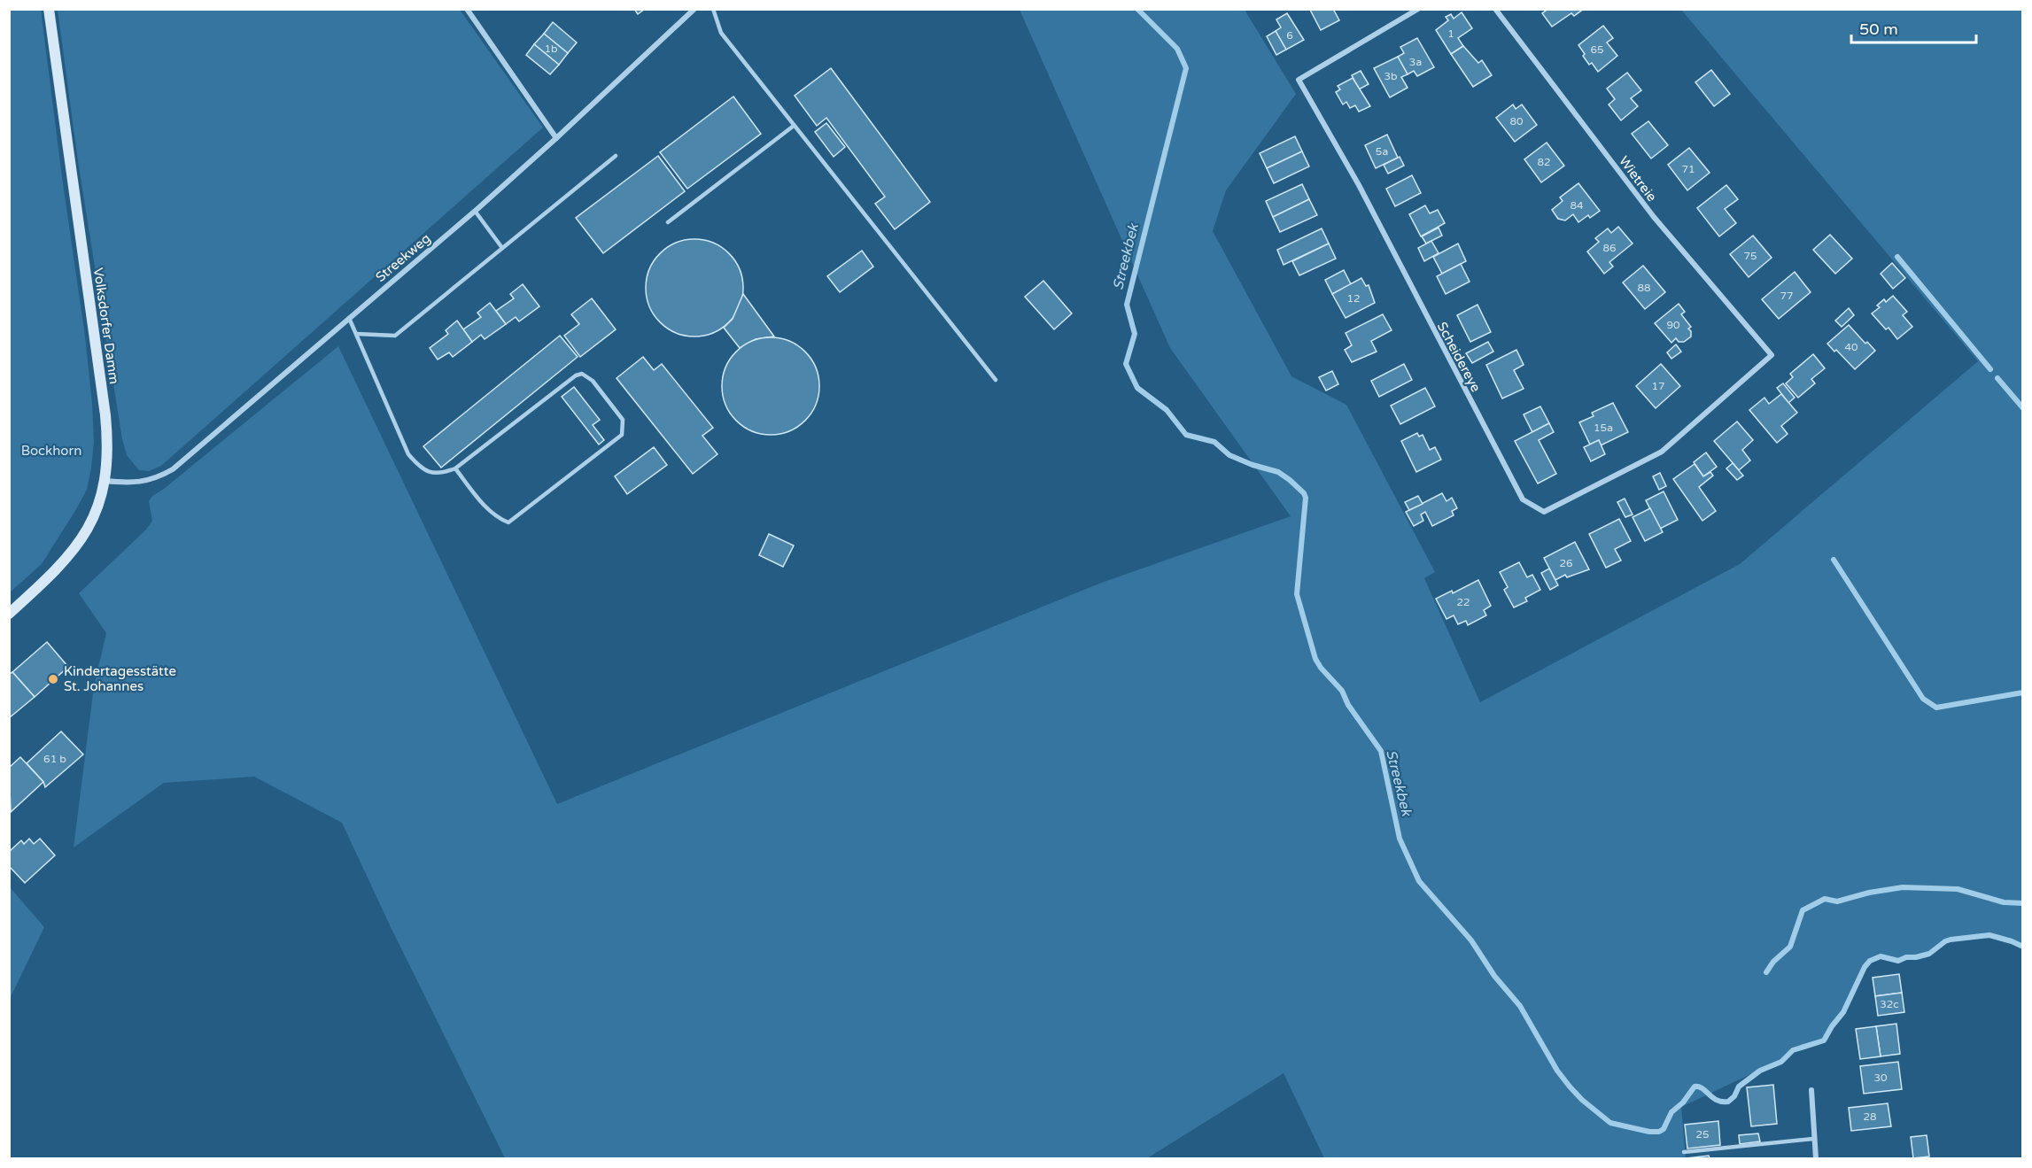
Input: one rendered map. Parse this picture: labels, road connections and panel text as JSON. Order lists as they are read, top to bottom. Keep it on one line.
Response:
{"streets":{"main road":["Volksdorfer Damm"],"street":["Wietreie","Streekweg","Scheidereye"]},"crossings":[["Wietreie","Scheidereye"],["Streekweg","Volksdorfer Damm"]],"water":["Streekbek"],"parks":["Bockhorn"],"places":["Kindertagesstätte St. Johannes"],"house_numbers":["1","6","1b","65","3a","3b","80","5a","82","71","84","86","75","88","77","12","90","40","17","15a","26","22","61 b","32c","30","28","25"],"scale_bar":"50 m"}
